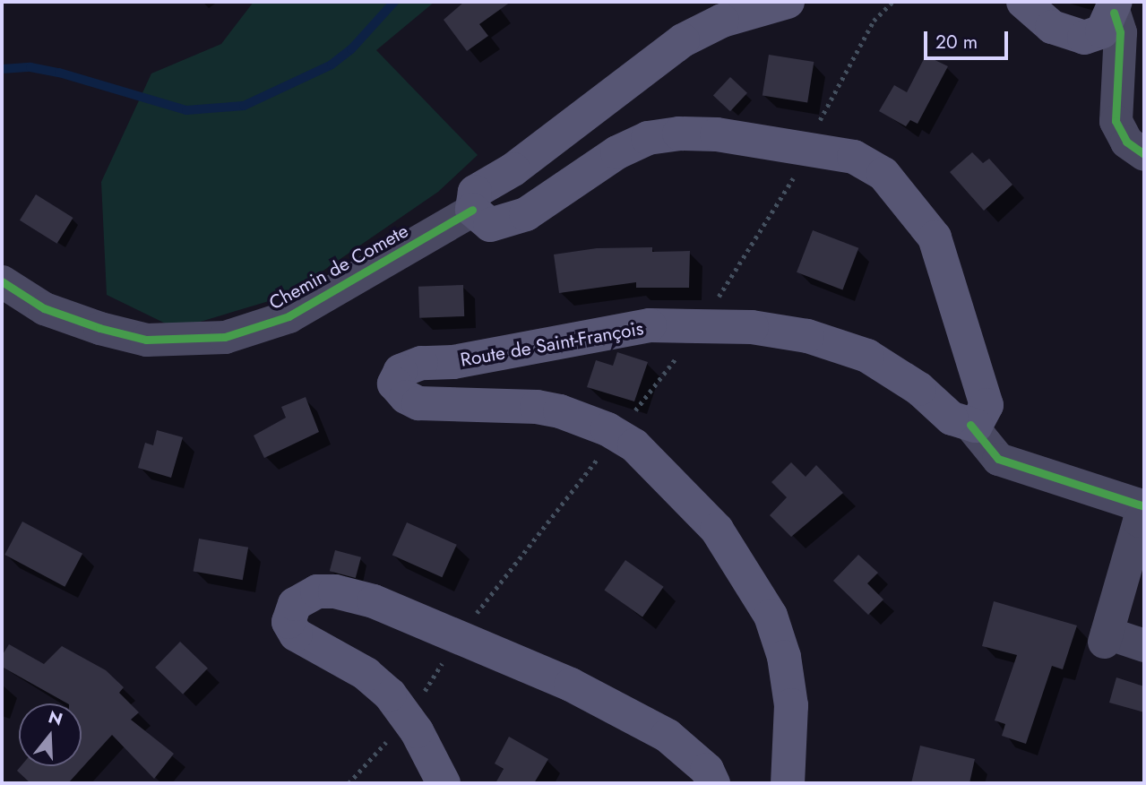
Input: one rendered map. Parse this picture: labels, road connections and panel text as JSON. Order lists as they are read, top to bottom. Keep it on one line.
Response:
{"streets":{"main road":["Route de Saint-François"],"street":["Chemin de Comete"]},"scale_bar":"20 m","north":"top"}
